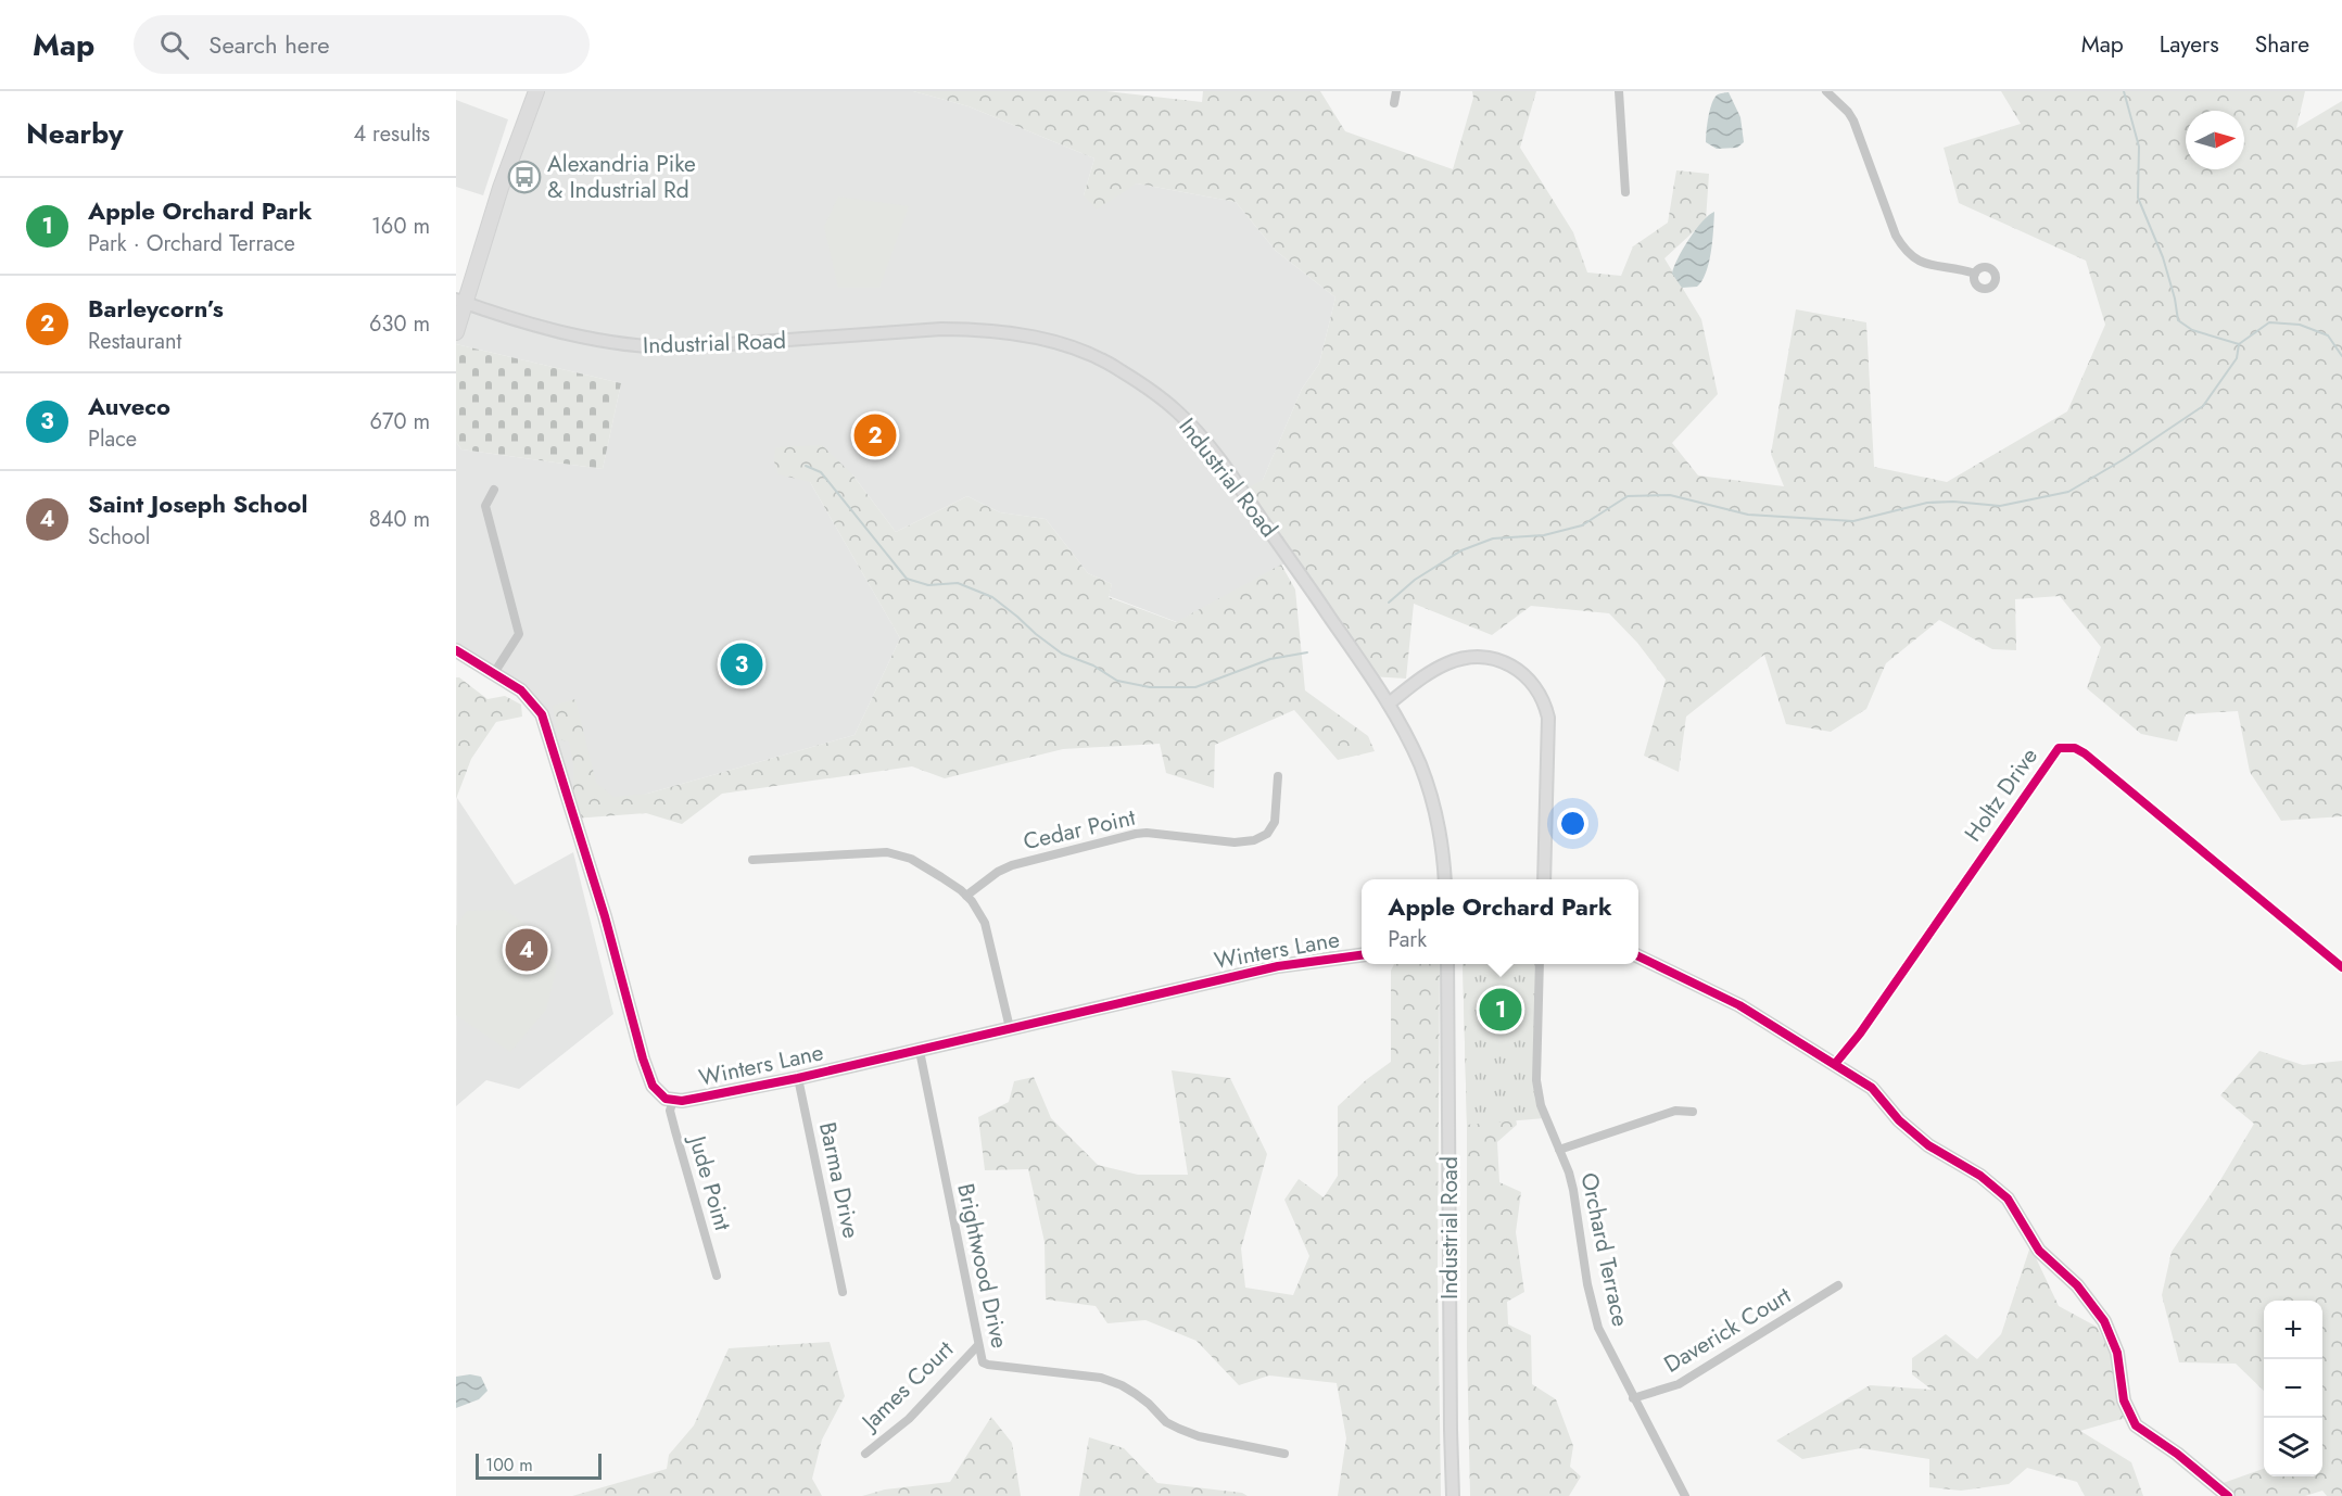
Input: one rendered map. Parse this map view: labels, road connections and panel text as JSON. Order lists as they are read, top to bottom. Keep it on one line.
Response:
{"streets":{"street":["Industrial Road","Holtz Drive","Cedar Point","Winters Lane","Barma Drive","Jude Point","Orchard Terrace","Brightwood Drive","Daverick Court","James Court"]},"crossings":[["Winters Lane","Barma Drive"],["Winters Lane","Jude Point"],["Winters Lane","Brightwood Drive"],["Orchard Terrace","Daverick Court"],["Brightwood Drive","James Court"]],"places":{"bus stop":["Alexandria Pike & Industrial Rd"]},"scale_bar":"100 m","north":"right","page":{"header":"Map","search":"Search here","nav":["Map","Layers","Share"],"heading":["Nearby","4 results"],"list":[{"mark":"1","name":"Apple Orchard Park","note":"Park · Orchard Terrace","value":"160 m"},{"mark":"2","name":"Barleycorn’s","note":"Restaurant","value":"630 m"},{"mark":"3","name":"Auveco","note":"Place","value":"670 m"},{"mark":"4","name":"Saint Joseph School","note":"School","value":"840 m"}],"pins":["2","3","4","1"],"popup":["Apple Orchard Park","Park"],"map_buttons":["+","−"],"scale":"100 m"}}
